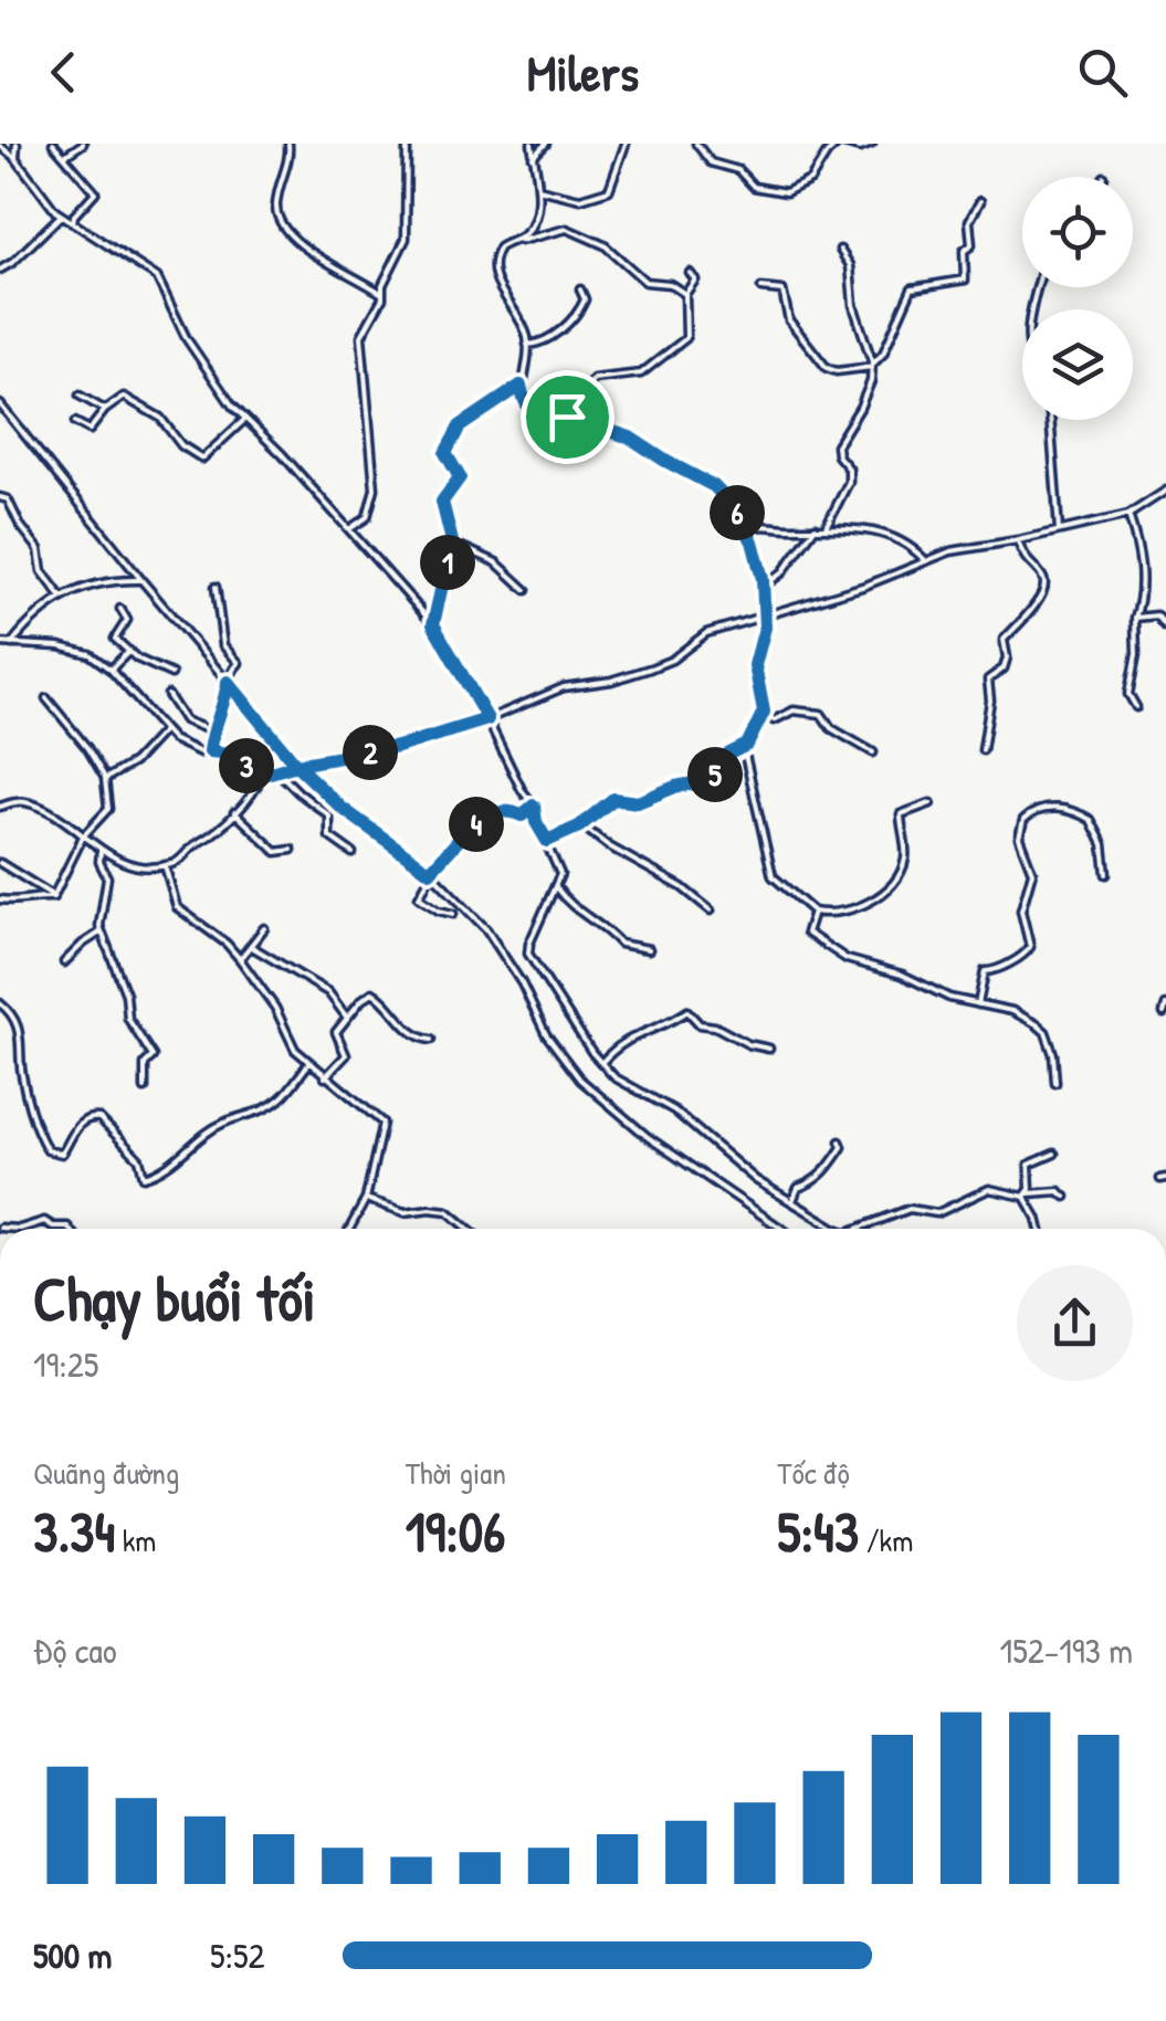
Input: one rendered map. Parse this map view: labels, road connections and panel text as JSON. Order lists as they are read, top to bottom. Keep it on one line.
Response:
{"page":{"header":"Milers","pins":["6","1","2","3","5","4"],"heading":["Chạy buổi tối","19:25"],"stats":[["Quãng đường","3.34 km"],["Thời gian","19:06"],["Tốc độ","5:43 /km"]],"chart":["Độ cao","152–193 m"],"list":[{"name":"500 m","note":"5:52"}]}}
